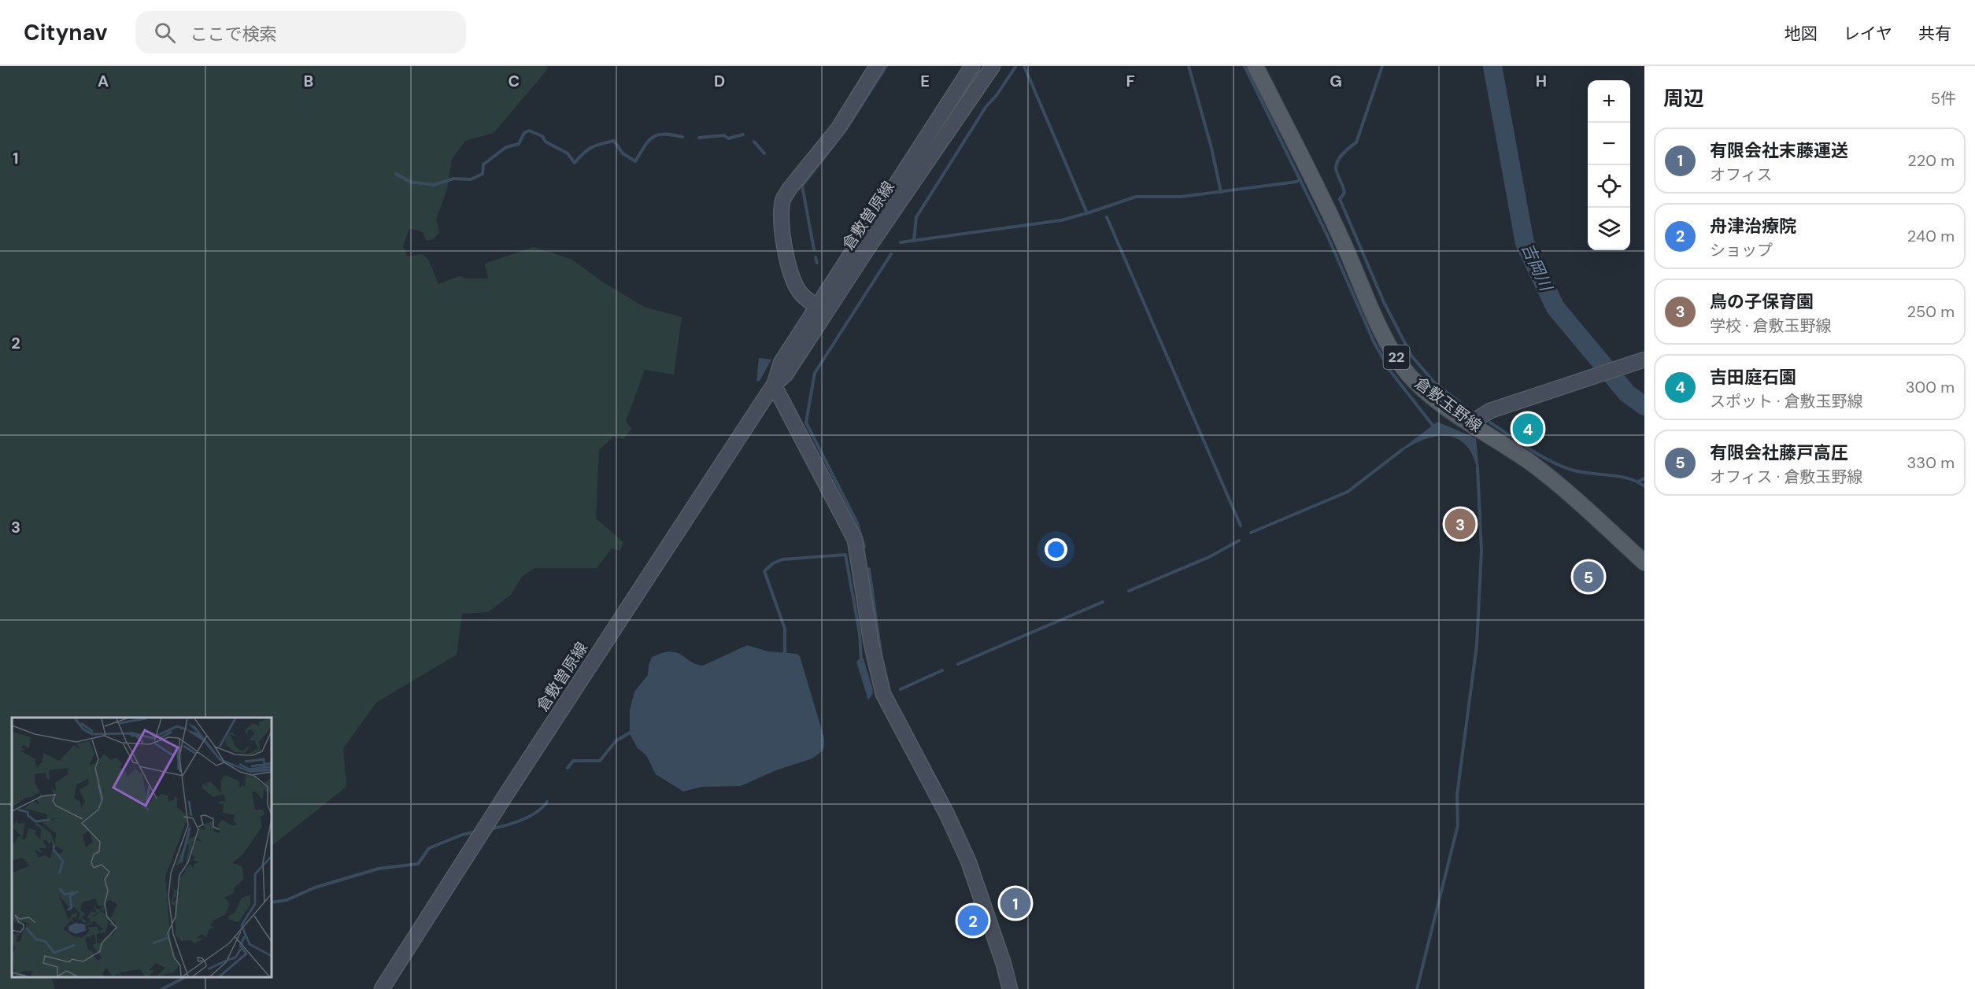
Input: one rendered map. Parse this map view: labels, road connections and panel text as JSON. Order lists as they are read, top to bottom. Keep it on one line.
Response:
{"streets":{"main road":["22","倉敷玉野線"],"street":["倉敷曽原線"]},"water":["吉岡川"],"page":{"header":"Citynav","search":"ここで検索","nav":["地図","レイヤ","共有"],"heading":["周辺","5件"],"map_buttons":["+","−"],"list":[{"mark":"1","name":"有限会社末藤運送","note":"オフィス","value":"220 m"},{"mark":"2","name":"舟津治療院","note":"ショップ","value":"240 m"},{"mark":"3","name":"鳥の子保育園","note":"学校 · 倉敷玉野線","value":"250 m"},{"mark":"4","name":"吉田庭石園","note":"スポット · 倉敷玉野線","value":"300 m"},{"mark":"5","name":"有限会社藤戸高圧","note":"オフィス · 倉敷玉野線","value":"330 m"}],"pins":["4","3","5","1","2"]},"grid":{"columns":["A","B","C","D","E","F","G","H"],"rows":["1","2","3"]}}
